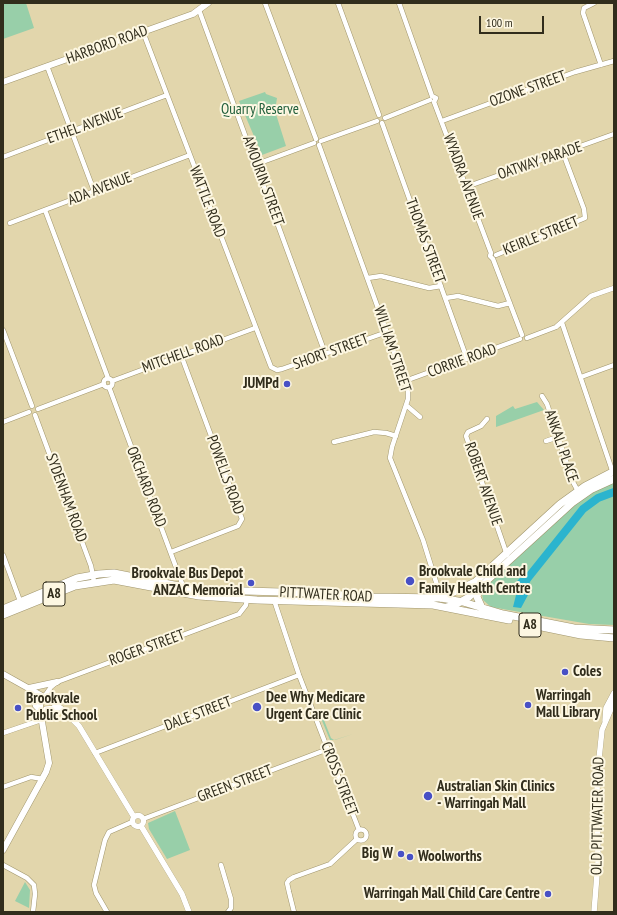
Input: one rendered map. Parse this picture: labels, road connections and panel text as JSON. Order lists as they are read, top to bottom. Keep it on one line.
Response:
{"streets":{"main road":["HARBORD ROAD","A8","PITTWATER ROAD","CROSS STREET"],"street":["OZONE STREET","ETHEL AVENUE","OATWAY PARADE","WYADRA AVENUE","AMOURIN STREET","ADA AVENUE","WATTLE ROAD","KEIRLE STREET","THOMAS STREET","WILLIAM STREET","SHORT STREET","MITCHELL ROAD","CORRIE ROAD","ANKALI PLACE","POWELLS ROAD","ROBERT AVENUE","ORCHARD ROAD","SYDENHAM ROAD","ROGER STREET","DALE STREET","GREEN STREET","OLD PITTWATER ROAD"]},"crossings":[["HARBORD ROAD","AMOURIN STREET"],["HARBORD ROAD","WATTLE ROAD"],["OZONE STREET","WYADRA AVENUE"],["ETHEL AVENUE","WATTLE ROAD"],["OATWAY PARADE","WYADRA AVENUE"],["OATWAY PARADE","KEIRLE STREET"],["WYADRA AVENUE","KEIRLE STREET"],["WYADRA AVENUE","CORRIE ROAD"],["AMOURIN STREET","SHORT STREET"],["ADA AVENUE","WATTLE ROAD"],["WATTLE ROAD","SHORT STREET"],["WATTLE ROAD","MITCHELL ROAD"],["THOMAS STREET","CORRIE ROAD"],["WILLIAM STREET","SHORT STREET"],["WILLIAM STREET","CORRIE ROAD"],["WILLIAM STREET","A8"],["WILLIAM STREET","PITTWATER ROAD"],["MITCHELL ROAD","POWELLS ROAD"],["ANKALI PLACE","PITTWATER ROAD"],["POWELLS ROAD","ORCHARD ROAD"],["ROBERT AVENUE","PITTWATER ROAD"],["ORCHARD ROAD","PITTWATER ROAD"],["SYDENHAM ROAD","PITTWATER ROAD"],["A8","PITTWATER ROAD"],["PITTWATER ROAD","ROGER STREET"],["PITTWATER ROAD","CROSS STREET"],["DALE STREET","CROSS STREET"],["CROSS STREET","GREEN STREET"]],"parks":["Quarry Reserve"],"places":["JUMPd","Brookvale Child and Family Health Centre","Brookvale Bus Depot ANZAC Memorial","Coles","Warringah Mall Library","Dee Why Medicare Urgent Care Clinic","Brookvale Public School","Australian Skin Clinics - Warringah Mall","Big W","Woolworths","Warringah Mall Child Care Centre"],"scale_bar":"100 m"}
